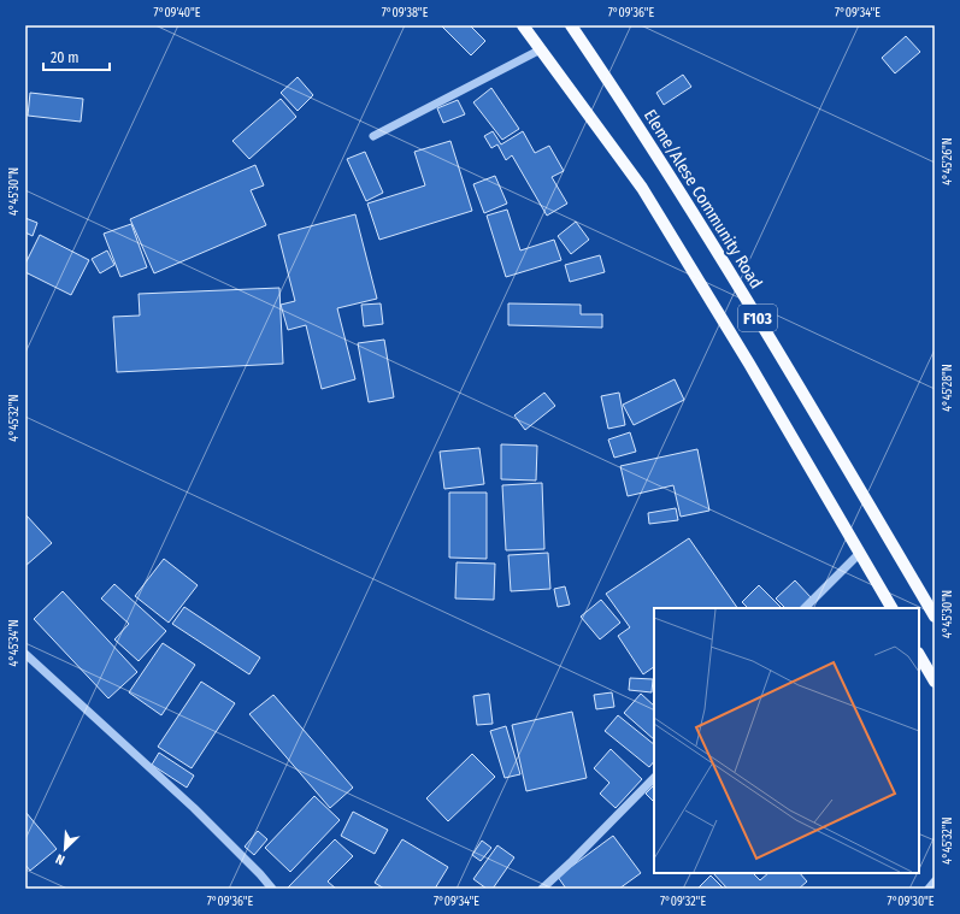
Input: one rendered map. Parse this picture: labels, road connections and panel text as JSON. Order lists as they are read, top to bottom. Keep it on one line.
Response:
{"streets":{"main road":["Eleme/Alese Community Road","F103"]},"scale_bar":"20 m","north":"bottom left","coordinates":["7°09'40\"E","7°09'38\"E","7°09'36\"E","7°09'34\"E","4°45'26\"N","4°45'30\"N","4°45'28\"N","4°45'32\"N","4°45'34\"N","7°09'32\"E","7°09'30\"E"]}
